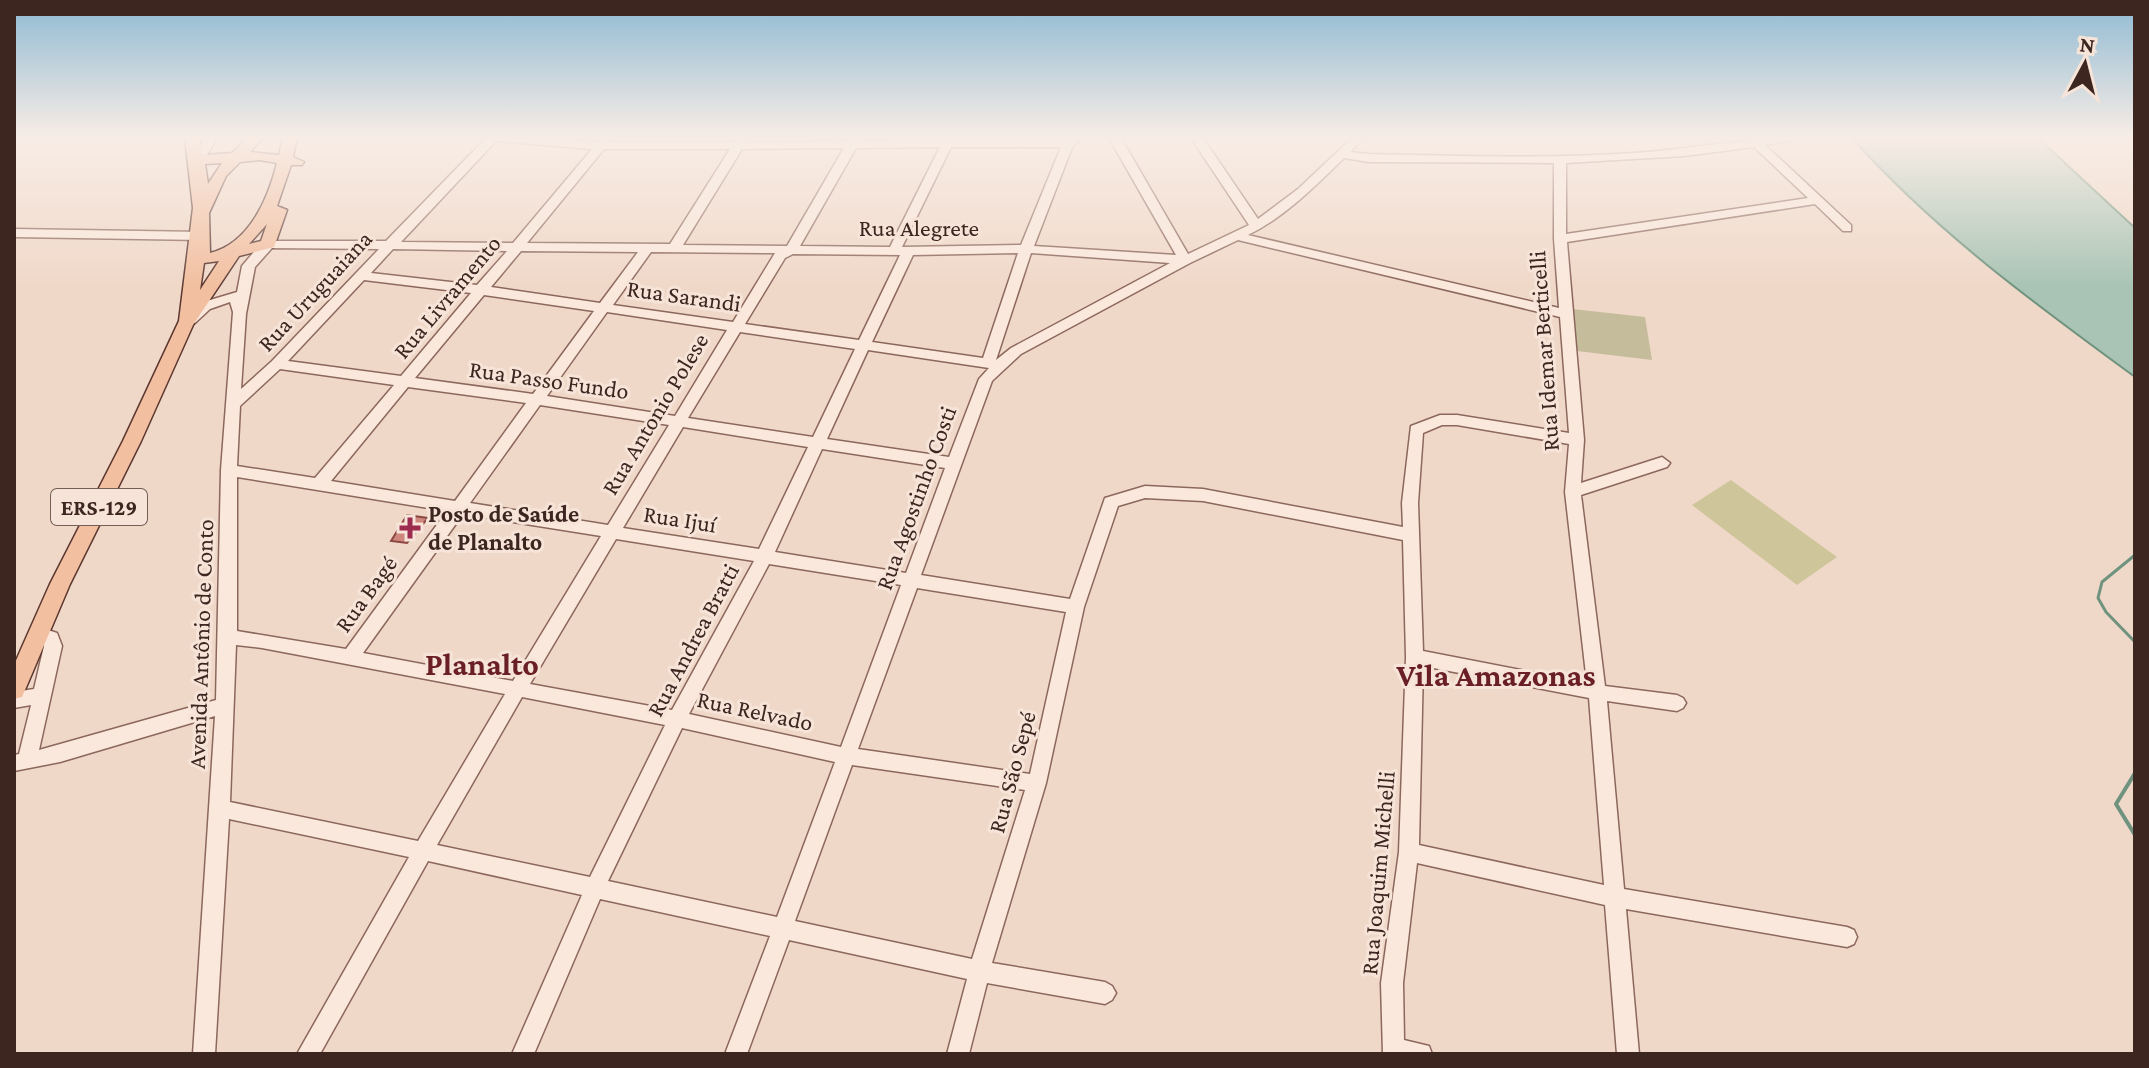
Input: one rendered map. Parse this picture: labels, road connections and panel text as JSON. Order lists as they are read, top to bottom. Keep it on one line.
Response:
{"streets":{"main road":["ERS-129"],"street":["Rua Alegrete","Rua Uruguaiana","Rua Sarandi","Rua Livramento","Rua Idemar Berticelli","Rua Passo Fundo","Rua Antonio Polese","Rua Agostinho Costi","Rua Ijuí","Rua Bagé","Rua Andrea Bratti","Avenida Antônio de Conto","Rua Relvado","Rua São Sepé","Rua Joaquim Michelli"]},"crossings":[["Rua Alegrete","Rua Uruguaiana"],["Rua Alegrete","Rua Livramento"],["Rua Alegrete","Rua Antonio Polese"],["Rua Alegrete","Rua Agostinho Costi"],["Rua Alegrete","Rua Bagé"],["Rua Alegrete","Rua Andrea Bratti"],["Rua Uruguaiana","Rua Sarandi"],["Rua Uruguaiana","Rua Passo Fundo"],["Rua Uruguaiana","Avenida Antônio de Conto"],["Rua Sarandi","Rua Livramento"],["Rua Sarandi","Rua Antonio Polese"],["Rua Sarandi","Rua Agostinho Costi"],["Rua Sarandi","Rua Bagé"],["Rua Sarandi","Rua Andrea Bratti"],["Rua Livramento","Rua Passo Fundo"],["Rua Livramento","Rua Ijuí"],["Rua Idemar Berticelli","Rua Joaquim Michelli"],["Rua Passo Fundo","Rua Antonio Polese"],["Rua Passo Fundo","Rua Agostinho Costi"],["Rua Passo Fundo","Rua Bagé"],["Rua Passo Fundo","Rua Andrea Bratti"],["Rua Antonio Polese","Rua Ijuí"],["Rua Antonio Polese","Rua Relvado"],["Rua Agostinho Costi","Rua Ijuí"],["Rua Agostinho Costi","Rua Relvado"],["Rua Ijuí","Rua Bagé"],["Rua Ijuí","Rua Andrea Bratti"],["Rua Ijuí","Avenida Antônio de Conto"],["Rua Ijuí","Rua São Sepé"],["Rua Bagé","Rua Relvado"],["Rua Andrea Bratti","Rua Relvado"],["Avenida Antônio de Conto","Rua Relvado"],["Rua Relvado","Rua São Sepé"],["Rua São Sepé","Rua Joaquim Michelli"]],"districts":["Planalto","Vila Amazonas"],"places":{"health":["Posto de Saúde de Planalto"]},"north":"top"}
